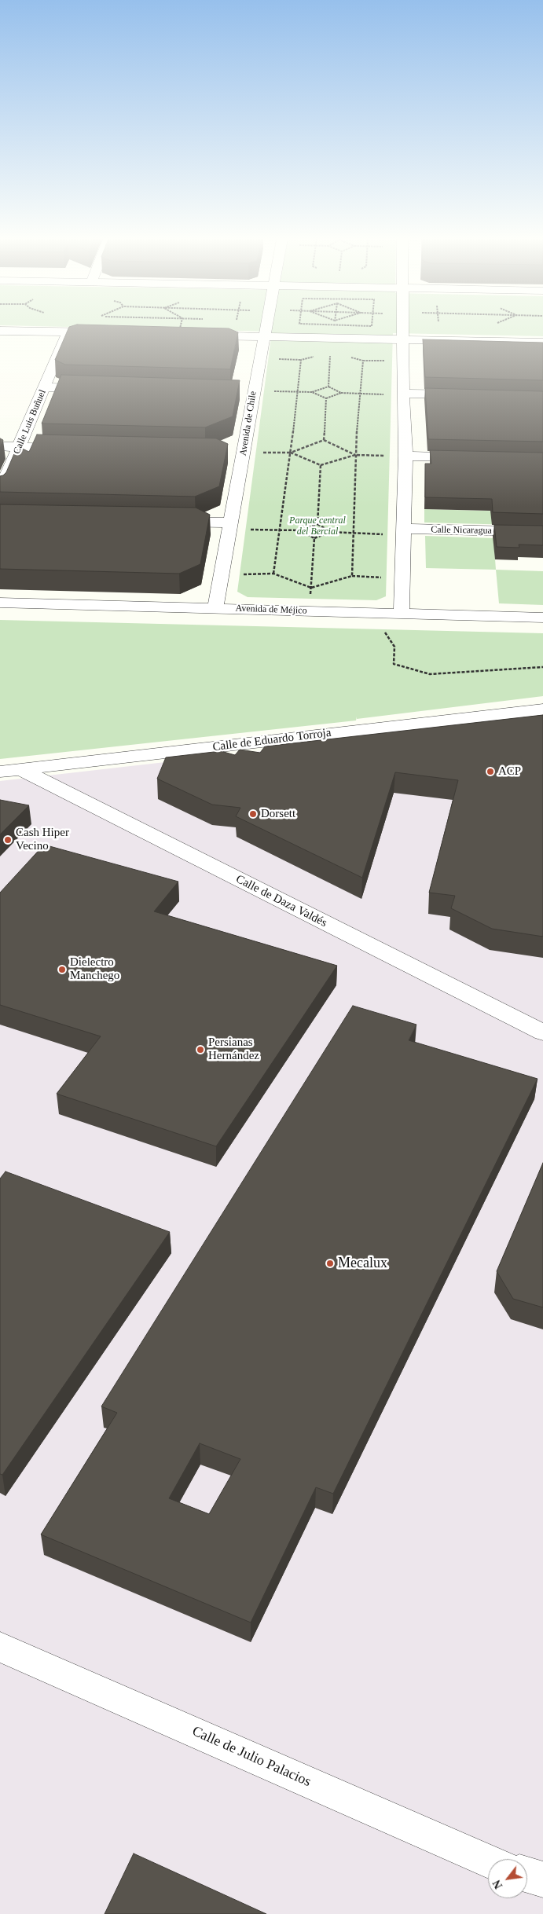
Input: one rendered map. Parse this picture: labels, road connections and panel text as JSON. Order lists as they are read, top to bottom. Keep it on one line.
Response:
{"streets":{"street":["Calle Luis Buñuel","Avenida de Chile","Calle Nicaragua","Avenida de Méjico","Calle de Eduardo Torroja","Calle de Daza Valdés","Calle de Julio Palacios"]},"crossings":[["Avenida de Chile","Avenida de Méjico"],["Calle de Eduardo Torroja","Calle de Daza Valdés"]],"parks":["Parque central del Bercial"],"places":["ACP","Dorsett","Cash Hiper Vecino","Dielectro Manchego","Persianas Hernández","Mecalux"],"north":"bottom left"}
